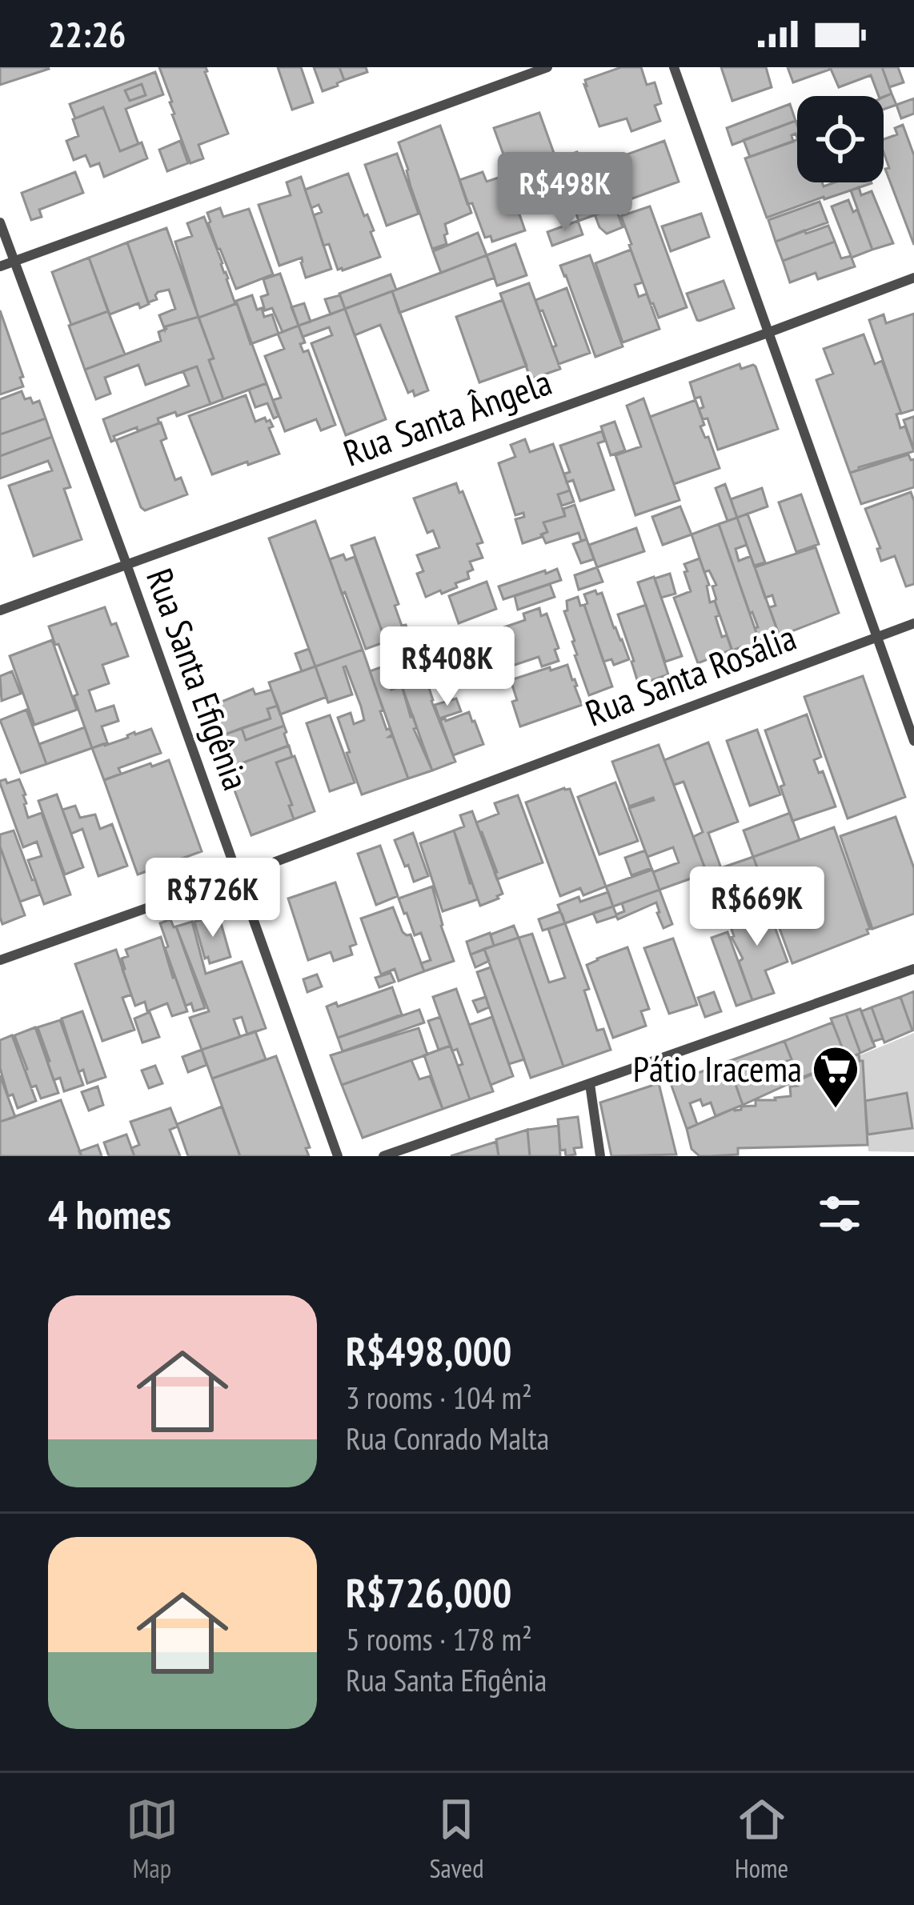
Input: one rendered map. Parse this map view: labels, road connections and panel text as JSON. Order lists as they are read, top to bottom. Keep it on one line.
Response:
{"streets":{"street":["Rua Santa Ângela","Rua Santa Rosália","Rua Santa Efigênia"]},"crossings":[["Rua Santa Ângela","Rua Santa Efigênia"],["Rua Santa Rosália","Rua Santa Efigênia"]],"places":{"supermarket":["Pátio Iracema"]},"page":{"status":"22:26","price":["R$498K","R$408K","R$726K","R$669K"],"heading":"4 homes","list":[{"name":"R$498,000","note":"3 rooms · 104 m² · Rua Conrado Malta"},{"name":"R$726,000","note":"5 rooms · 178 m² · Rua Santa Efigênia"}],"tabs":["Map","Saved","Home"]}}
